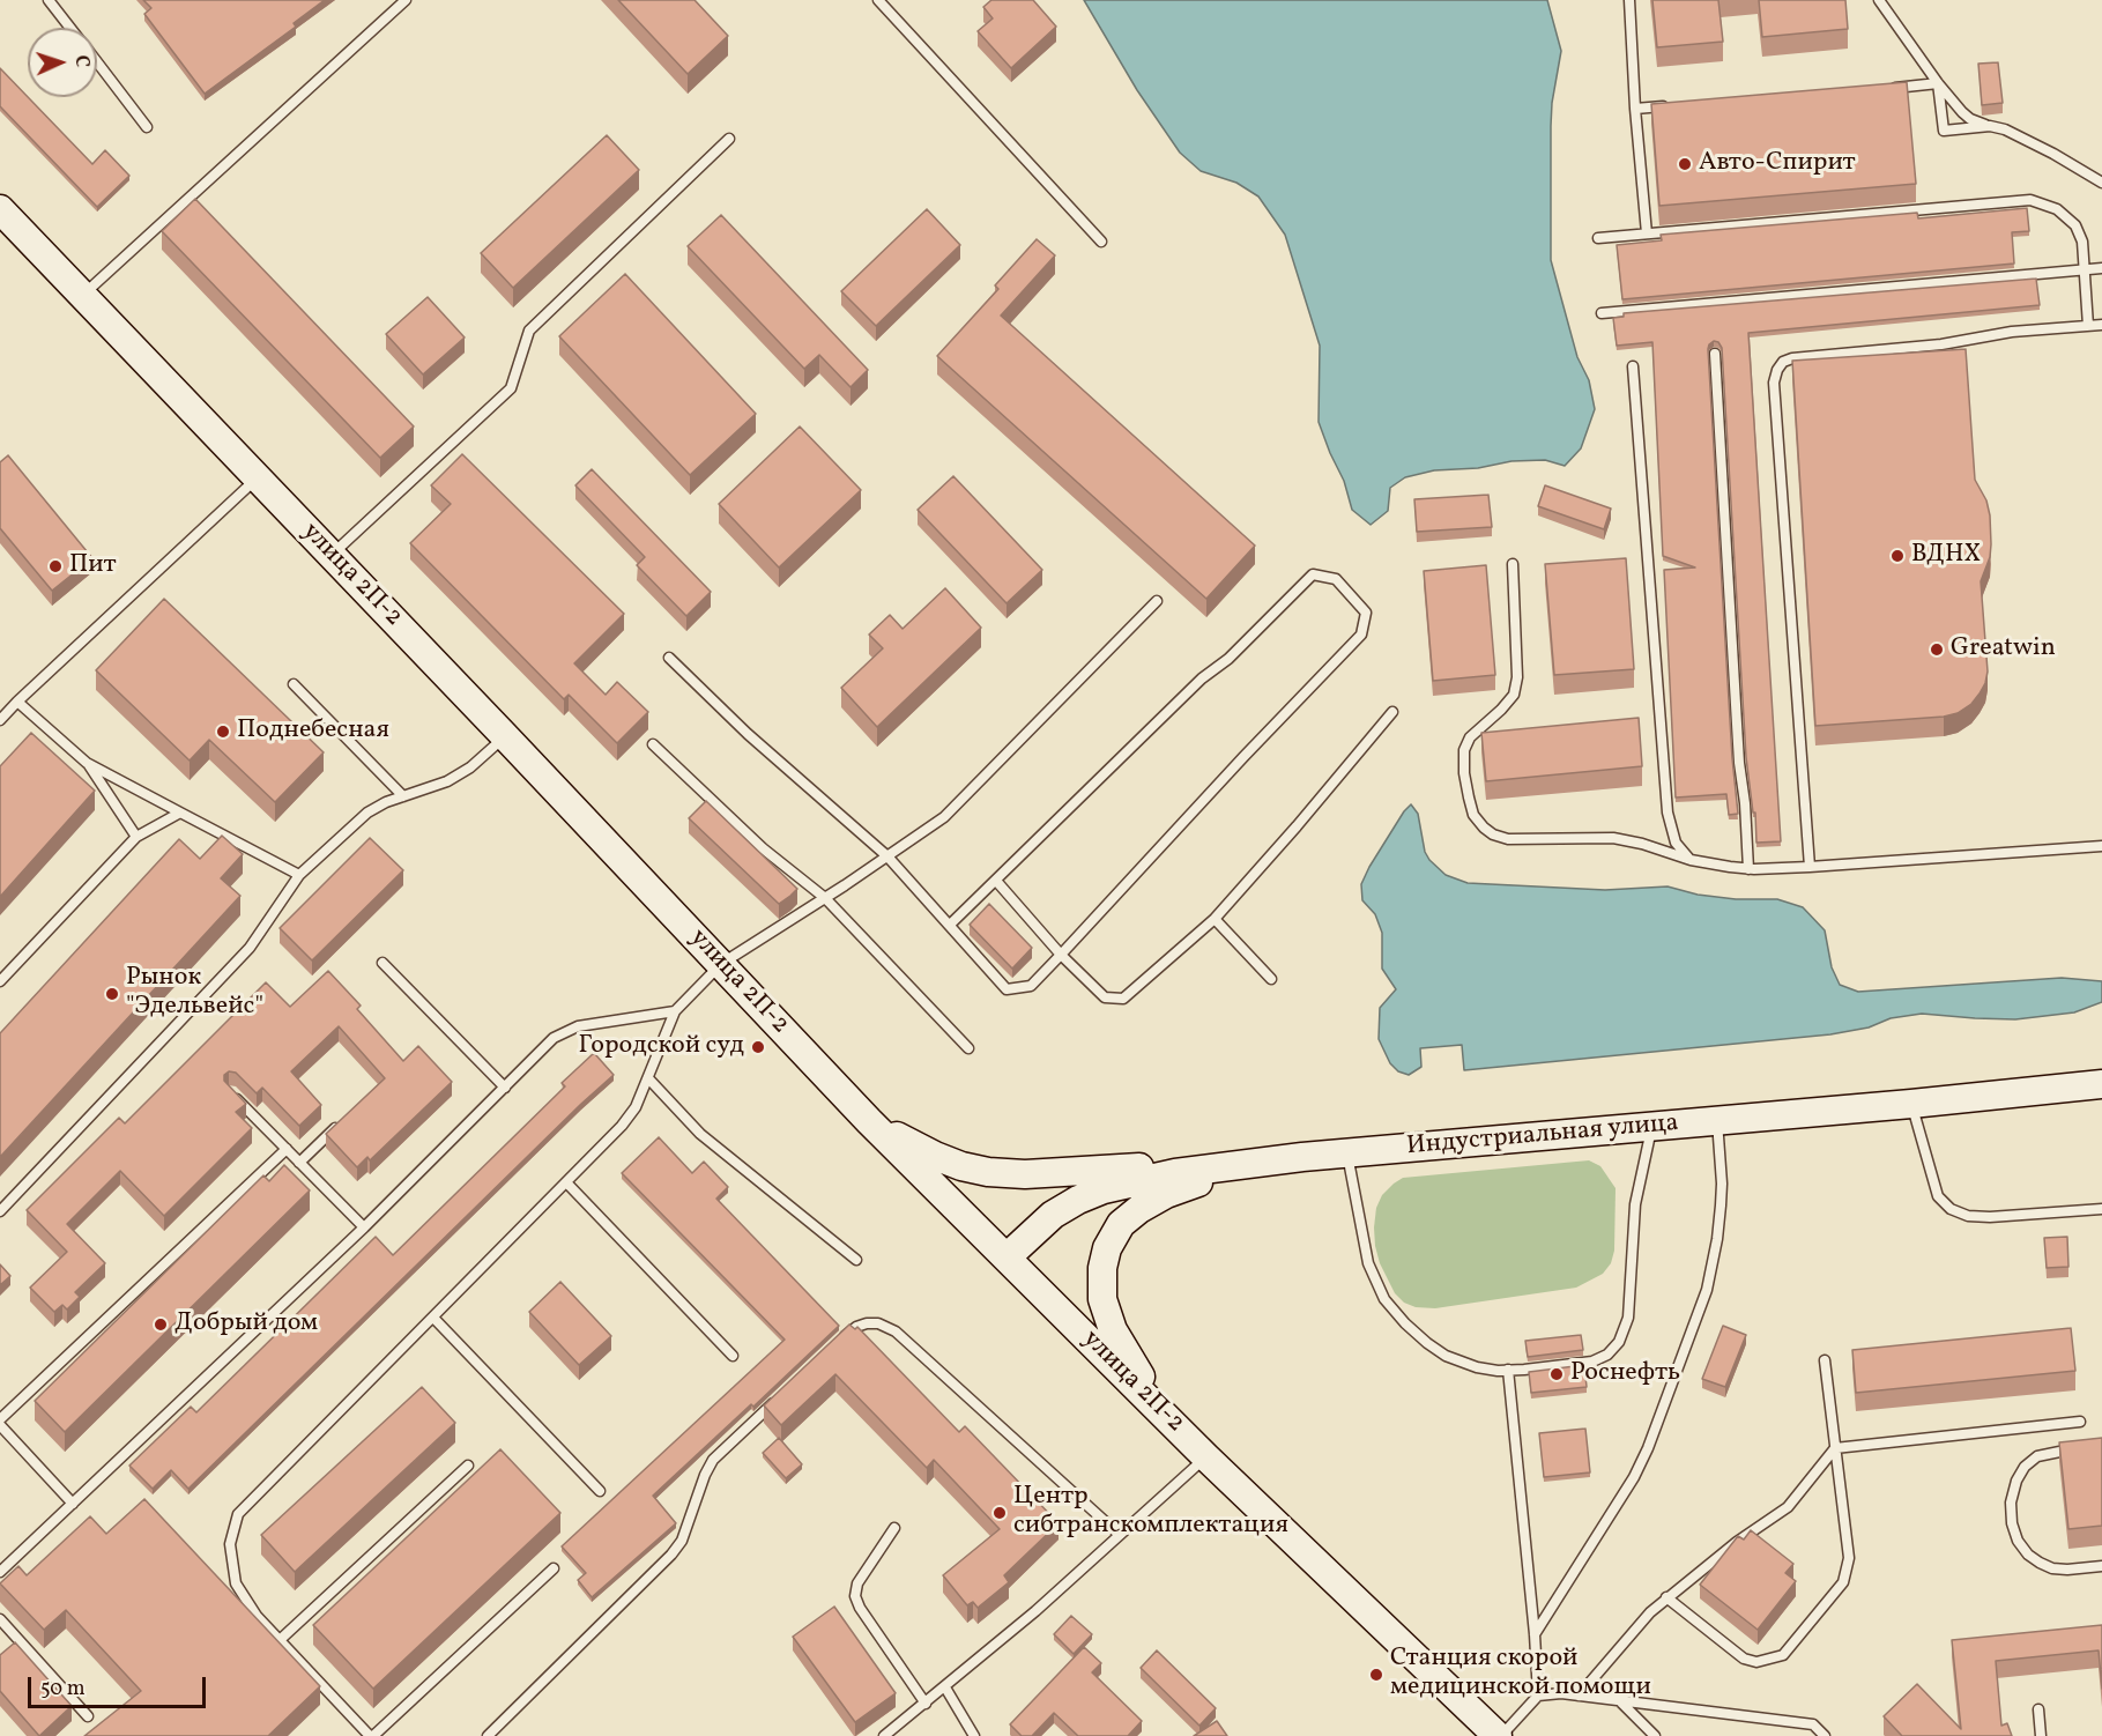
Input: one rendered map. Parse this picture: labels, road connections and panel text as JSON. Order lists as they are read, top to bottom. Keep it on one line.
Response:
{"streets":{"main road":["улица 2П-2","Индустриальная улица"]},"crossings":[["улица 2П-2","Индустриальная улица"]],"places":["Авто-Спирит","ВДНХ","Пит","Greatwin","Поднебесная","Рынок \"Эдельвейс\"","Городской суд","Добрый дом","Роснефть","Центр сибтранскомплектация","Станция скорой медицинской помощи"],"scale_bar":"50 m","north":"right"}
